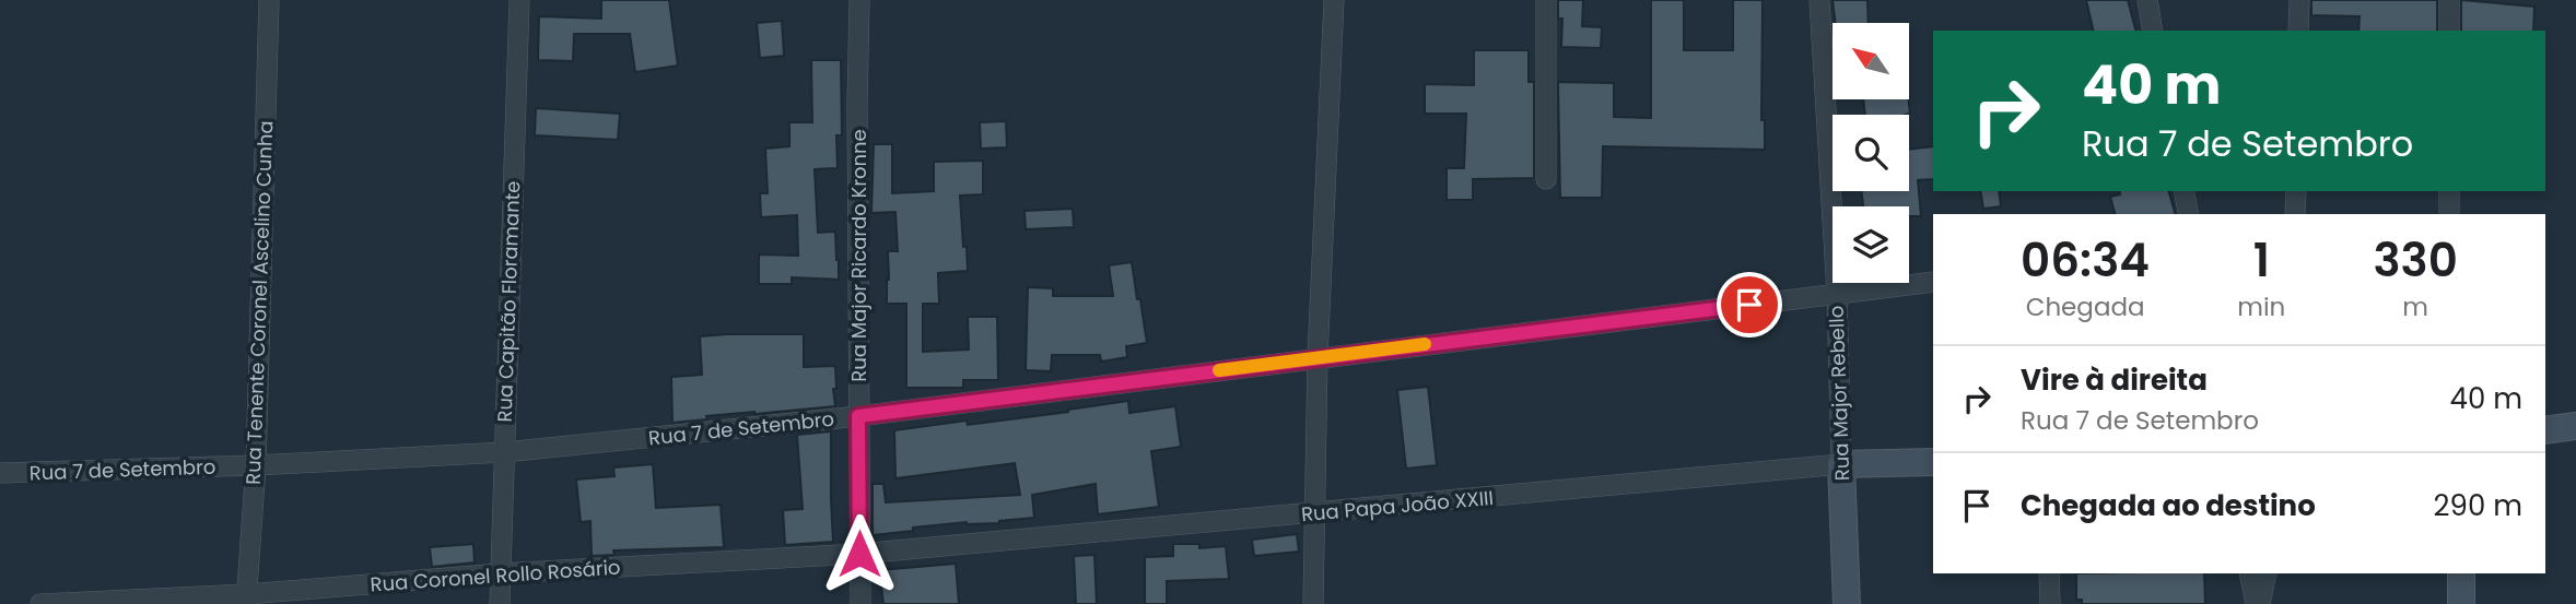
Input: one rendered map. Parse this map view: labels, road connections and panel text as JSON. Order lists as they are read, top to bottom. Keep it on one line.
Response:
{"streets":{"street":["Rua Major Ricardo Kronne","Rua Capitão Floramante","Rua Tenente Coronel Ascelino Cunha","Rua Major Rebello","Rua 7 de Setembro","Rua Papa João XXIII","Rua Coronel Rollo Rosário"]},"crossings":[["Rua Major Ricardo Kronne","Rua 7 de Setembro"],["Rua Major Ricardo Kronne","Rua Papa João XXIII"],["Rua Major Ricardo Kronne","Rua Coronel Rollo Rosário"],["Rua Capitão Floramante","Rua 7 de Setembro"],["Rua Capitão Floramante","Rua Coronel Rollo Rosário"],["Rua Tenente Coronel Ascelino Cunha","Rua 7 de Setembro"],["Rua Tenente Coronel Ascelino Cunha","Rua Coronel Rollo Rosário"],["Rua Major Rebello","Rua 7 de Setembro"],["Rua Major Rebello","Rua Papa João XXIII"],["Rua Papa João XXIII","Rua Coronel Rollo Rosário"]],"north":"top left","page":{"turn":["40 m","Rua 7 de Setembro"],"eta":["06:34","Chegada","1","min","330","m"],"list":[{"name":"Vire à direita","note":"Rua 7 de Setembro","value":"40 m"},{"name":"Chegada ao destino","value":"290 m"}]}}
